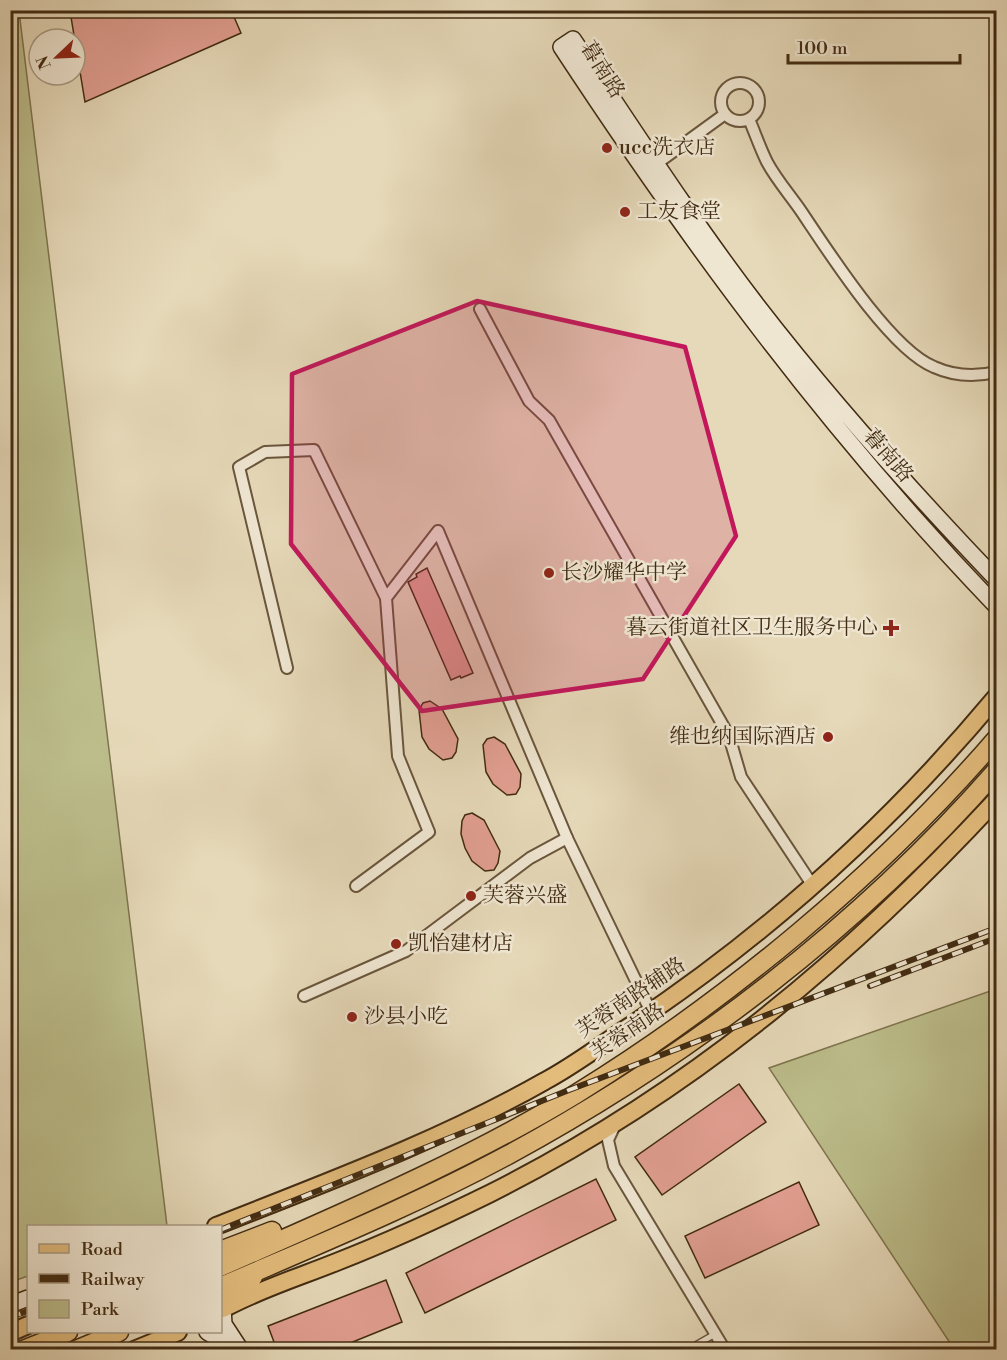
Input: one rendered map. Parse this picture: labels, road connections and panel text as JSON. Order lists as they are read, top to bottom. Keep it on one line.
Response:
{"streets":{"highway":["芙蓉南路"],"main road":["暮南路","芙蓉南路辅路"]},"places":{"other":["ucc洗衣店","工友食堂","长沙耀华中学","维也纳国际酒店","芙蓉兴盛","凯怡建材店","沙县小吃"],"health":["暮云街道社区卫生服务中心"]},"legend":["Road","Railway","Park"],"scale_bar":"100 m","north":"bottom left"}
